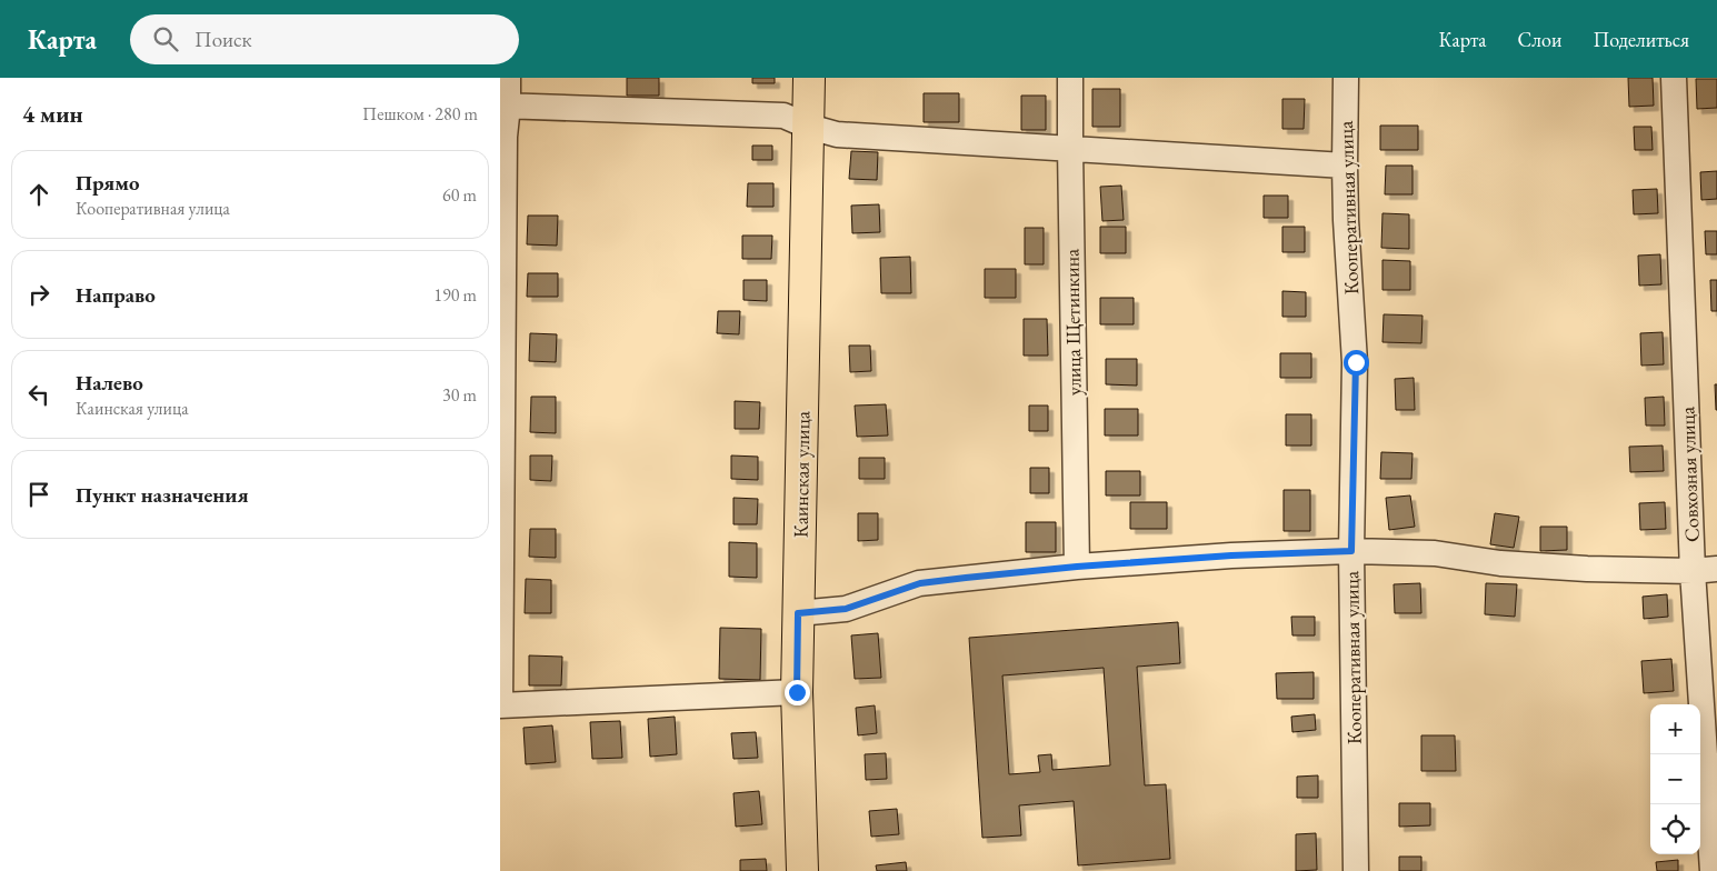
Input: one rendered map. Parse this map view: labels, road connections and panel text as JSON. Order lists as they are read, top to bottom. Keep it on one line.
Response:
{"streets":{"main road":["Каинская улица"],"street":["Кооперативная улица","улица Щетинкина","Совхозная улица"]},"page":{"header":"Карта","search":"Поиск","nav":["Карта","Слои","Поделиться"],"heading":["4 мин","Пешком · 280 m"],"list":[["Прямо","Кооперативная улица","60 m"],["Направо","190 m"],["Налево","Каинская улица","30 m"],"Пункт назначения"],"map_buttons":["+","−"]}}
